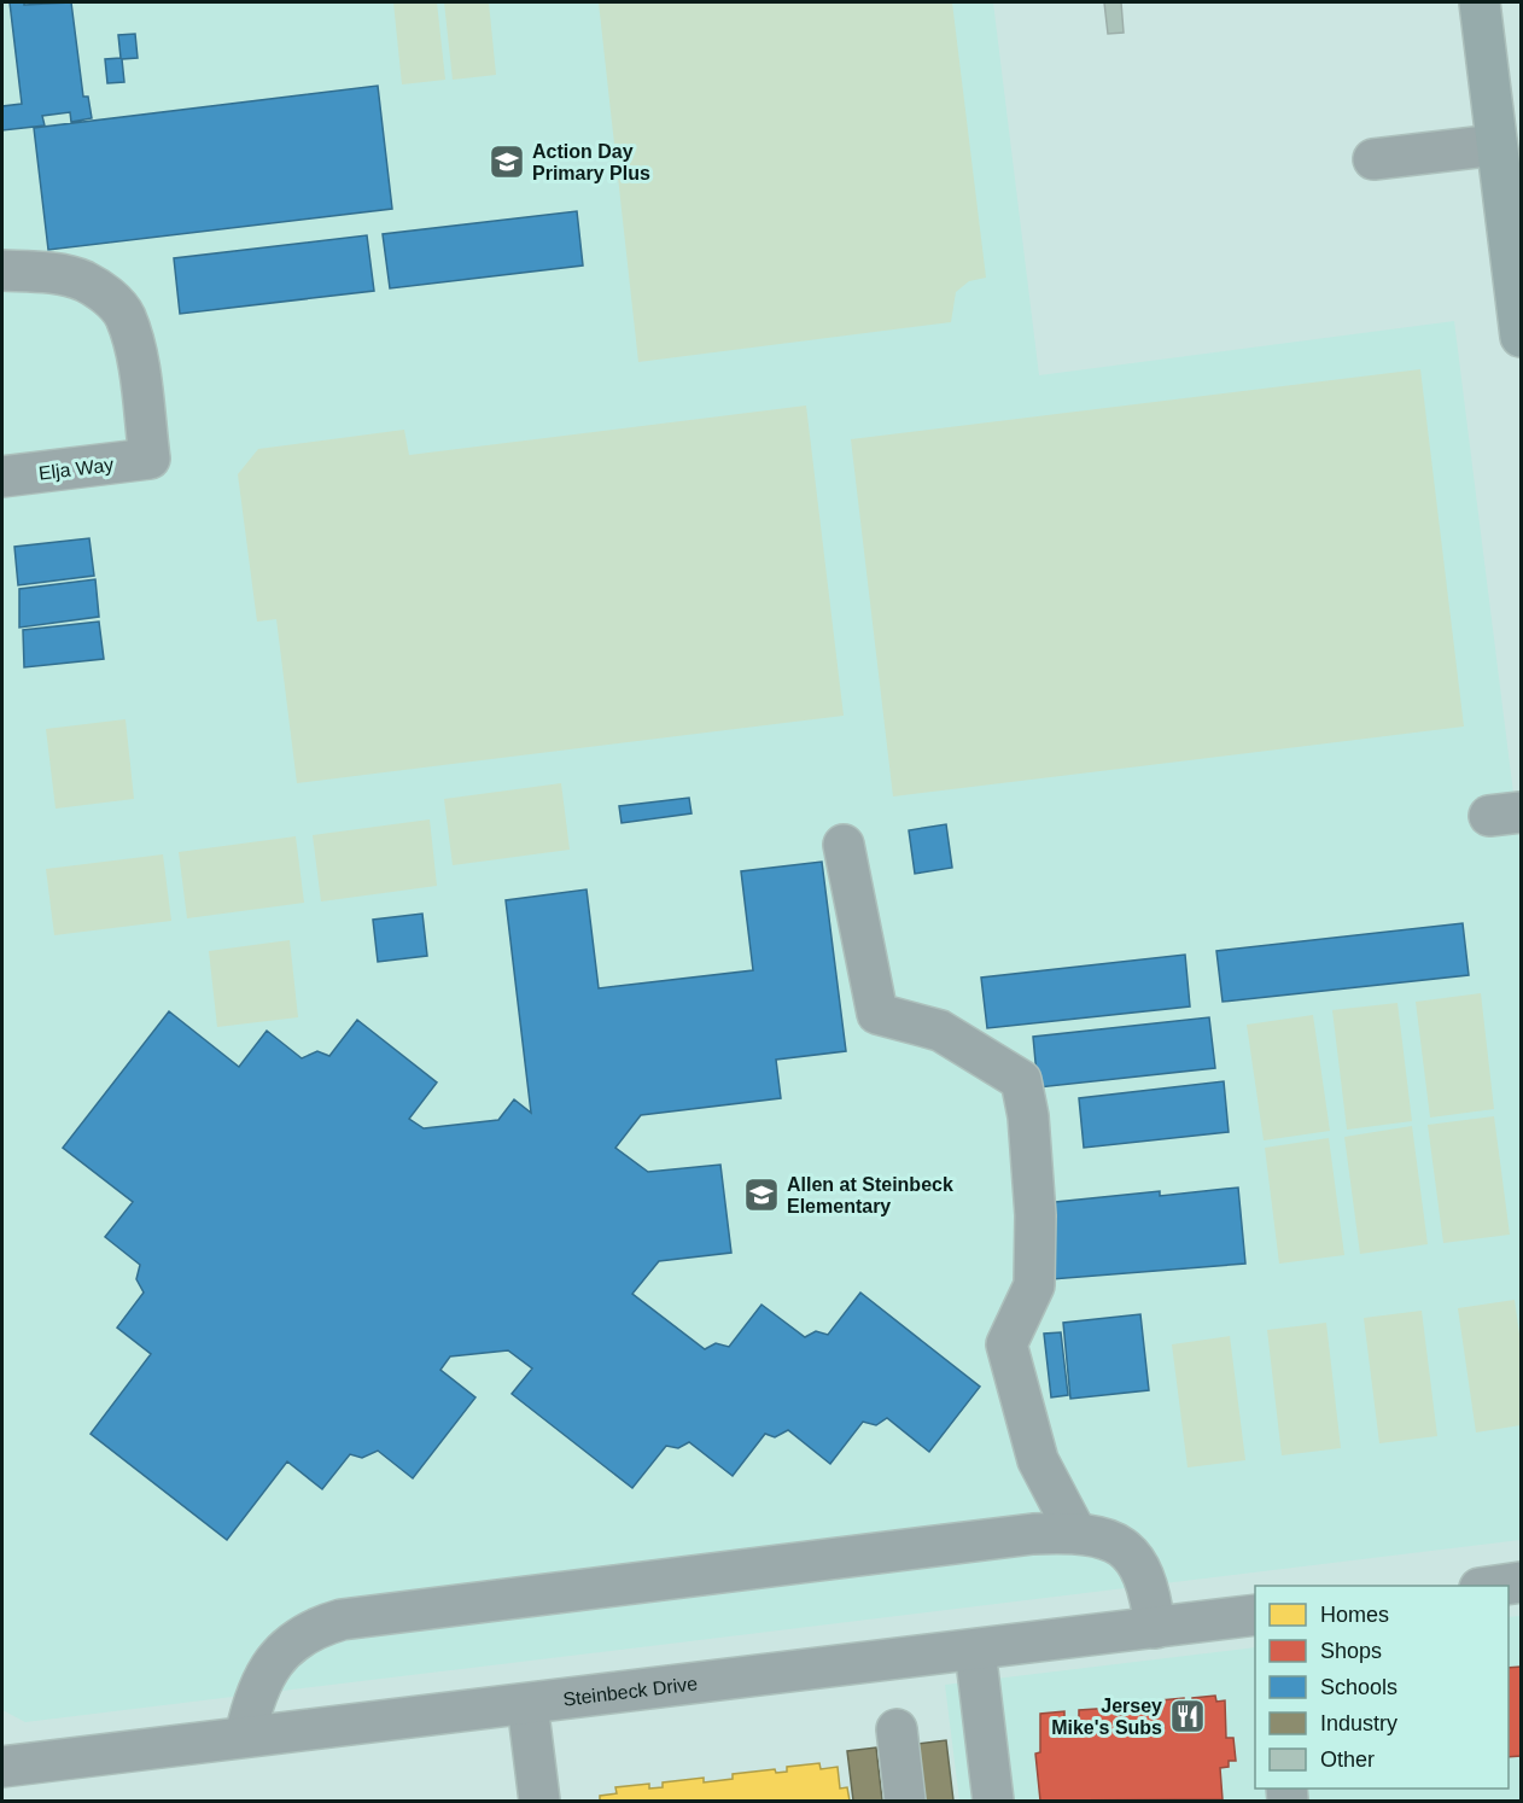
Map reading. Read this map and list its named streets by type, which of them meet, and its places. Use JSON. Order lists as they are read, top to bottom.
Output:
{
  "streets": {
    "street": ["Elja Way", "Steinbeck Drive"]
  },
  "places": {
    "school or university": ["Action Day Primary Plus", "Allen at Steinbeck Elementary"],
    "restaurant": ["Jersey Mike's Subs"]
  },
  "legend": [
    "Homes",
    "Shops",
    "Schools",
    "Industry",
    "Other"
  ]
}
